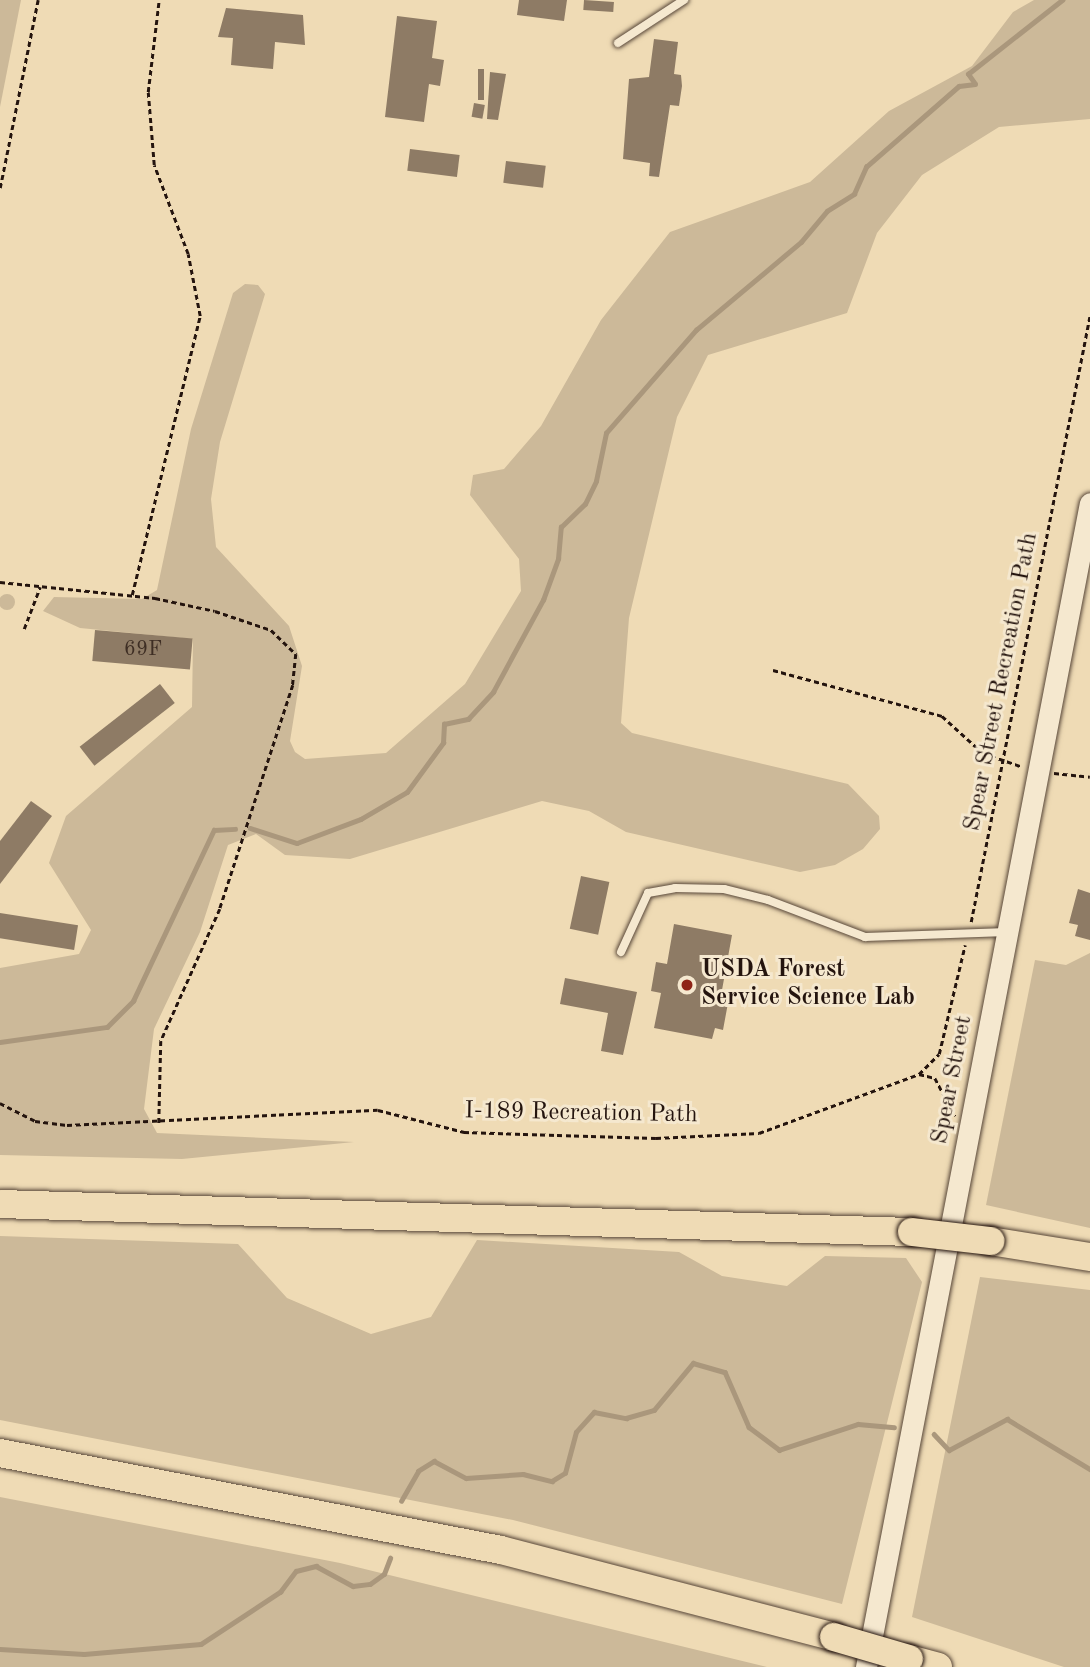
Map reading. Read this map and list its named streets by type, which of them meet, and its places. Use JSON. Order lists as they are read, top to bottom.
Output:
{
  "streets": {
    "main road": ["Spear Street"],
    "path": ["Spear Street Recreation Path", "I-189 Recreation Path"]
  },
  "crossings": [
    ["Spear Street Recreation Path", "I-189 Recreation Path"]
  ],
  "places": ["USDA Forest Service Science Lab"],
  "house_numbers": ["69F"]
}
